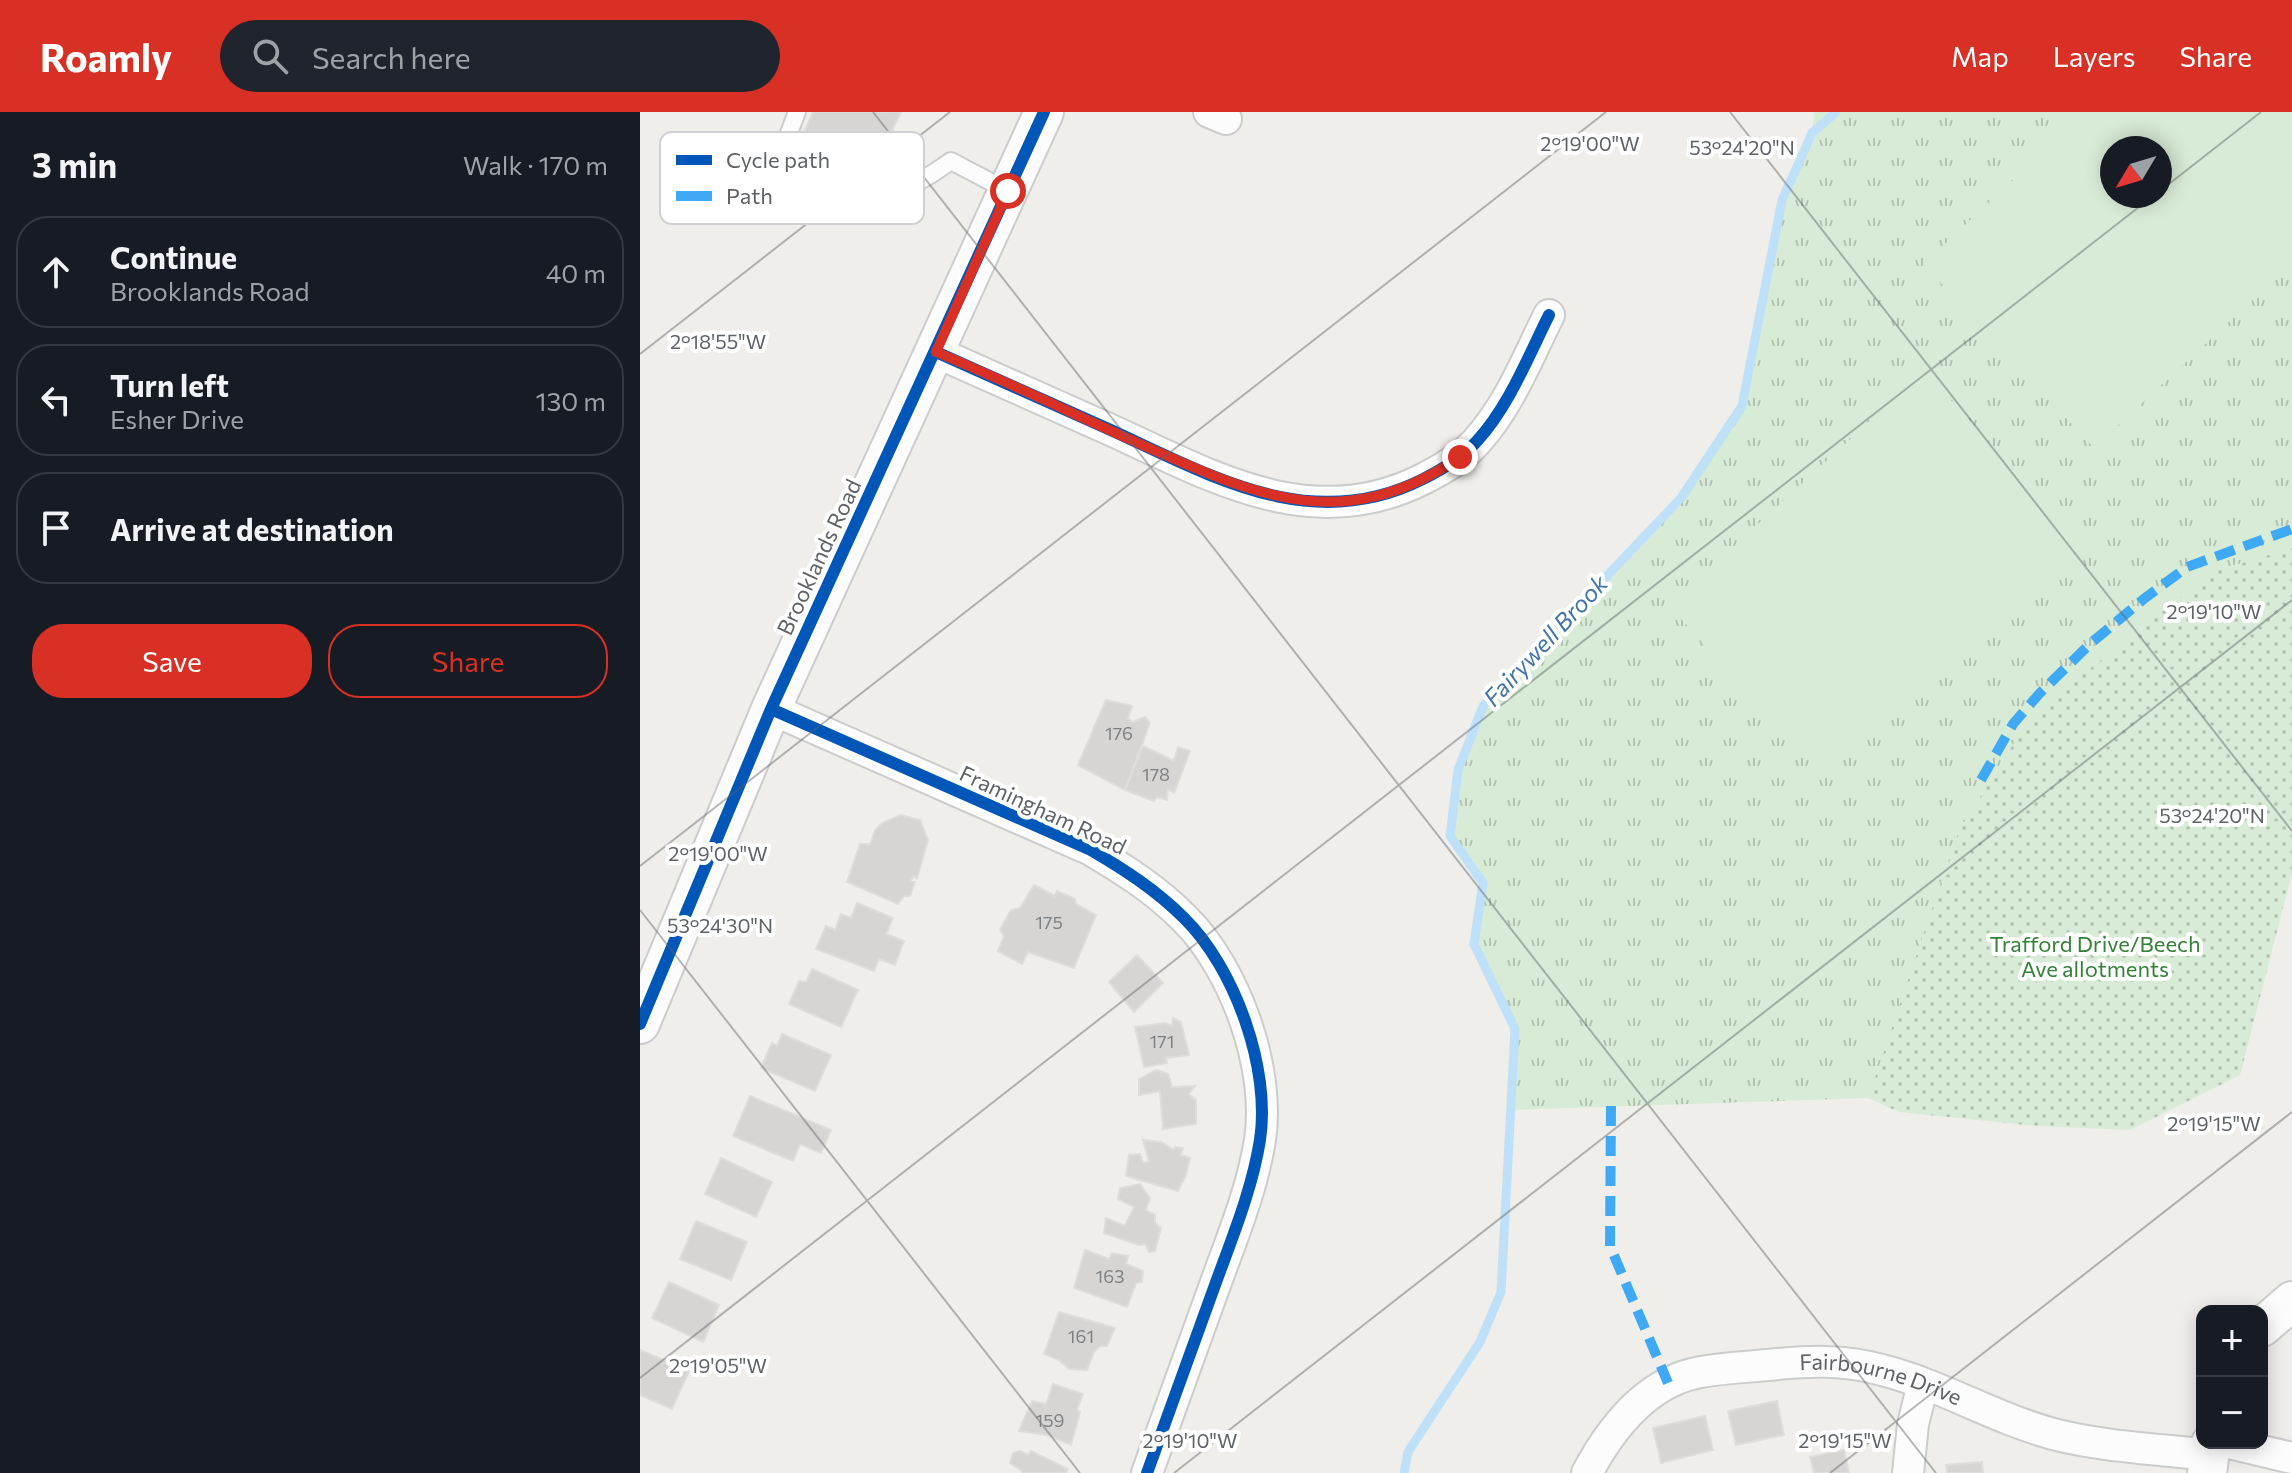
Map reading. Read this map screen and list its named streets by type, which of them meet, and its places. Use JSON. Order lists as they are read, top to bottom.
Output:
{
  "streets": {
    "street": ["Brooklands Road", "Framingham Road", "Fairbourne Drive"]
  },
  "crossings": [
    ["Brooklands Road", "Framingham Road"]
  ],
  "water": ["Fairywell Brook"],
  "parks": ["Trafford Drive/Beech Ave allotments"],
  "house_numbers": [
    "176",
    "178",
    "175",
    "171",
    "163",
    "161",
    "159"
  ],
  "legend": ["Cycle path", "Path"],
  "north": "bottom left",
  "page": {
    "header": "Roamly",
    "search": "Search here",
    "nav": ["Map", "Layers", "Share"],
    "heading": ["3 min", "Walk · 170 m"],
    "list": [
      ["Continue", "Brooklands Road", "40 m"],
      ["Turn left", "Esher Drive", "130 m"],
      "Arrive at destination"
    ],
    "buttons": ["Save", "Share"],
    "map_buttons": ["+", "−"]
  },
  "coordinates": [
    "2°19'00\"W",
    "53°24'20\"N",
    "2°18'55\"W",
    "2°19'10\"W",
    "53°24'30\"N",
    "2°19'15\"W",
    "2°19'05\"W"
  ]
}
